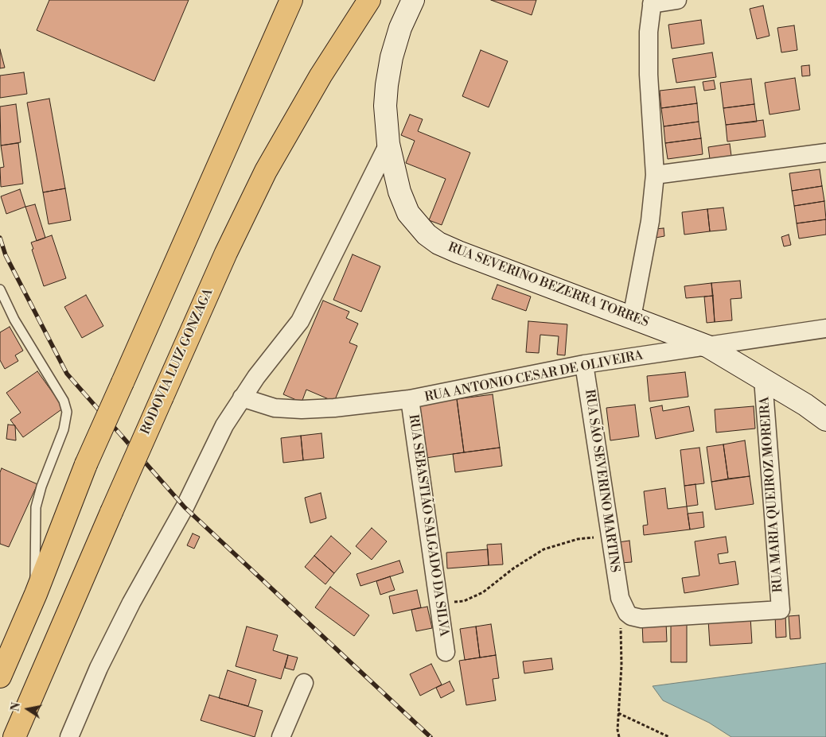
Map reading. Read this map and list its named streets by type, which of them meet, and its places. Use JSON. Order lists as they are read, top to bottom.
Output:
{
  "streets": {
    "highway": ["RODOVIA LUIZ GONZAGA"],
    "main road": ["RUA SEVERINO BEZERRA TORRES"],
    "street": [
      "RUA ANTONIO CESAR DE OLIVEIRA",
      "RUA SÃO SEVERINO MARTINS",
      "RUA MARIA QUEIROZ MOREIRA",
      "RUA SEBASTIÃO SALGADO DA SILVA"
    ]
  },
  "crossings": [
    ["RUA SEVERINO BEZERRA TORRES", "RUA ANTONIO CESAR DE OLIVEIRA"],
    ["RUA SEVERINO BEZERRA TORRES", "RUA MARIA QUEIROZ MOREIRA"],
    ["RUA ANTONIO CESAR DE OLIVEIRA", "RUA SÃO SEVERINO MARTINS"],
    ["RUA ANTONIO CESAR DE OLIVEIRA", "RUA SEBASTIÃO SALGADO DA SILVA"],
    ["RUA SÃO SEVERINO MARTINS", "RUA MARIA QUEIROZ MOREIRA"]
  ],
  "north": "left"
}
